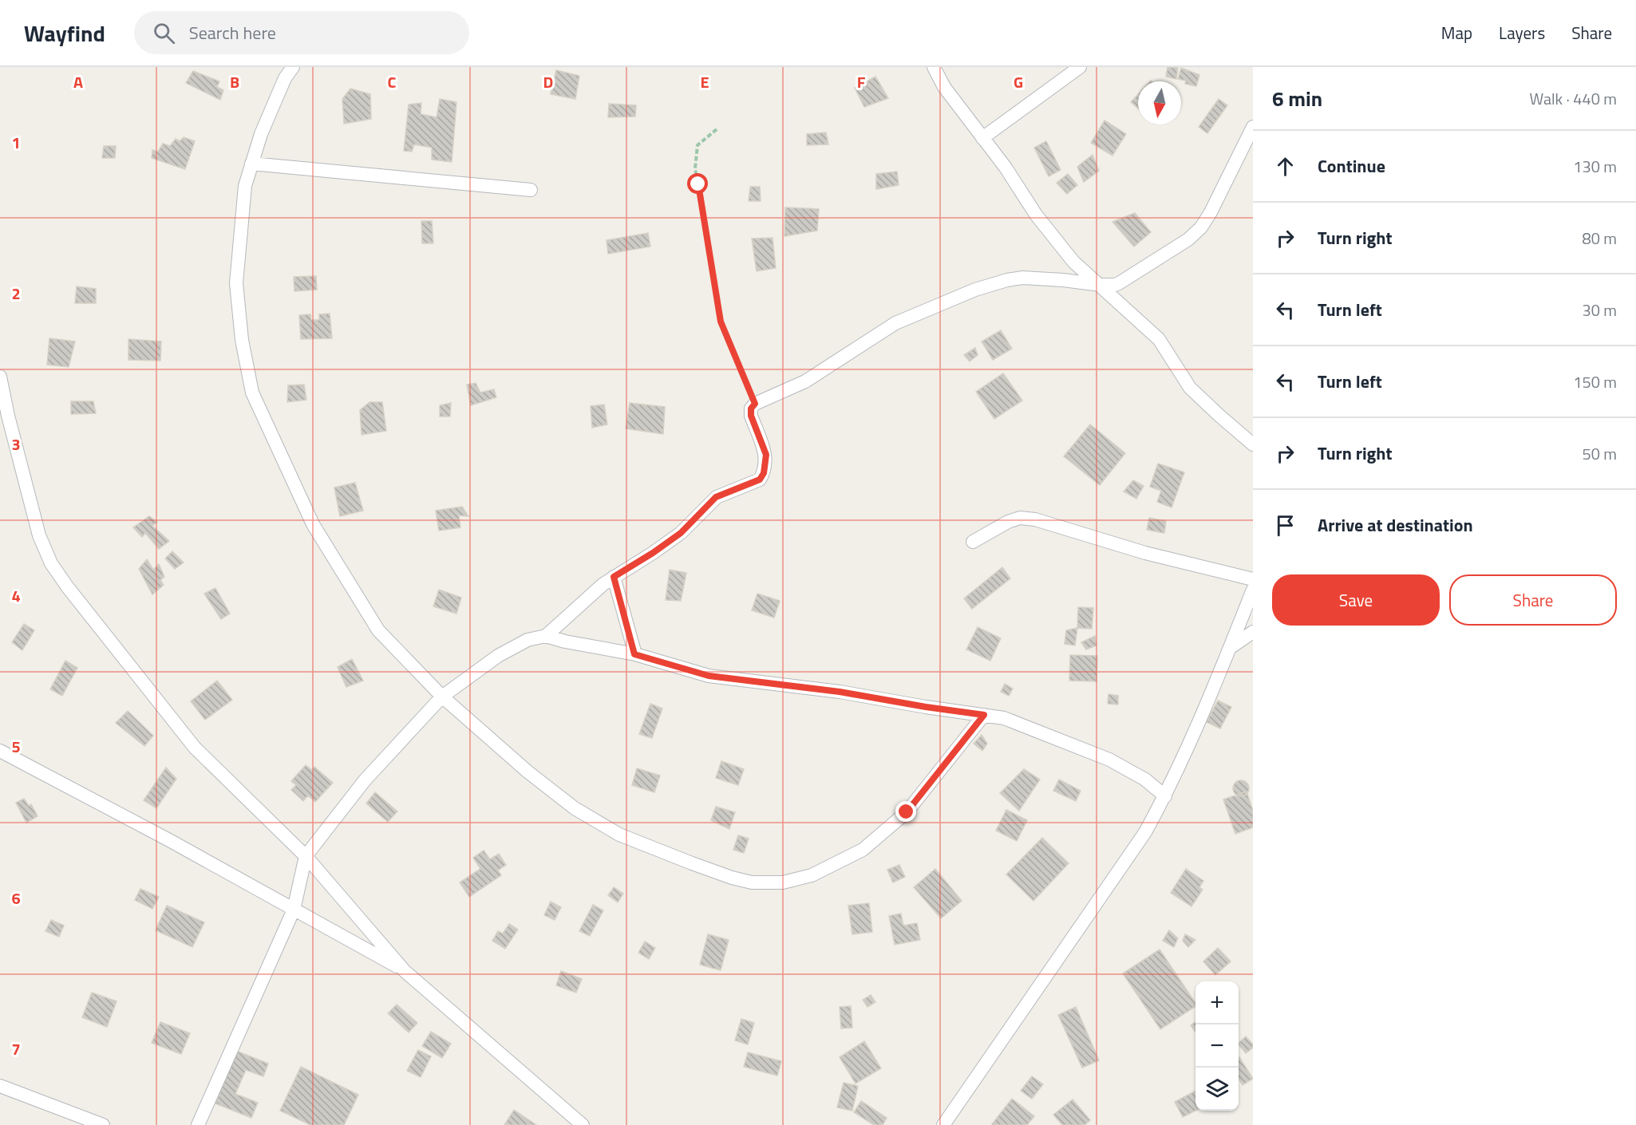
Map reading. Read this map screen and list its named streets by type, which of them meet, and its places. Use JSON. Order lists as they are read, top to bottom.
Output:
{
  "north": "bottom",
  "page": {
    "header": "Wayfind",
    "search": "Search here",
    "nav": ["Map", "Layers", "Share"],
    "heading": ["6 min", "Walk · 440 m"],
    "list": [
      ["Continue", "130 m"],
      ["Turn right", "80 m"],
      ["Turn left", "30 m"],
      ["Turn left", "150 m"],
      ["Turn right", "50 m"],
      "Arrive at destination"
    ],
    "buttons": ["Save", "Share"],
    "map_buttons": ["+", "−"]
  },
  "grid": {
    "columns": [
      "A",
      "B",
      "C",
      "D",
      "E",
      "F",
      "G"
    ],
    "rows": [
      "1",
      "2",
      "3",
      "4",
      "5",
      "6",
      "7"
    ]
  }
}
